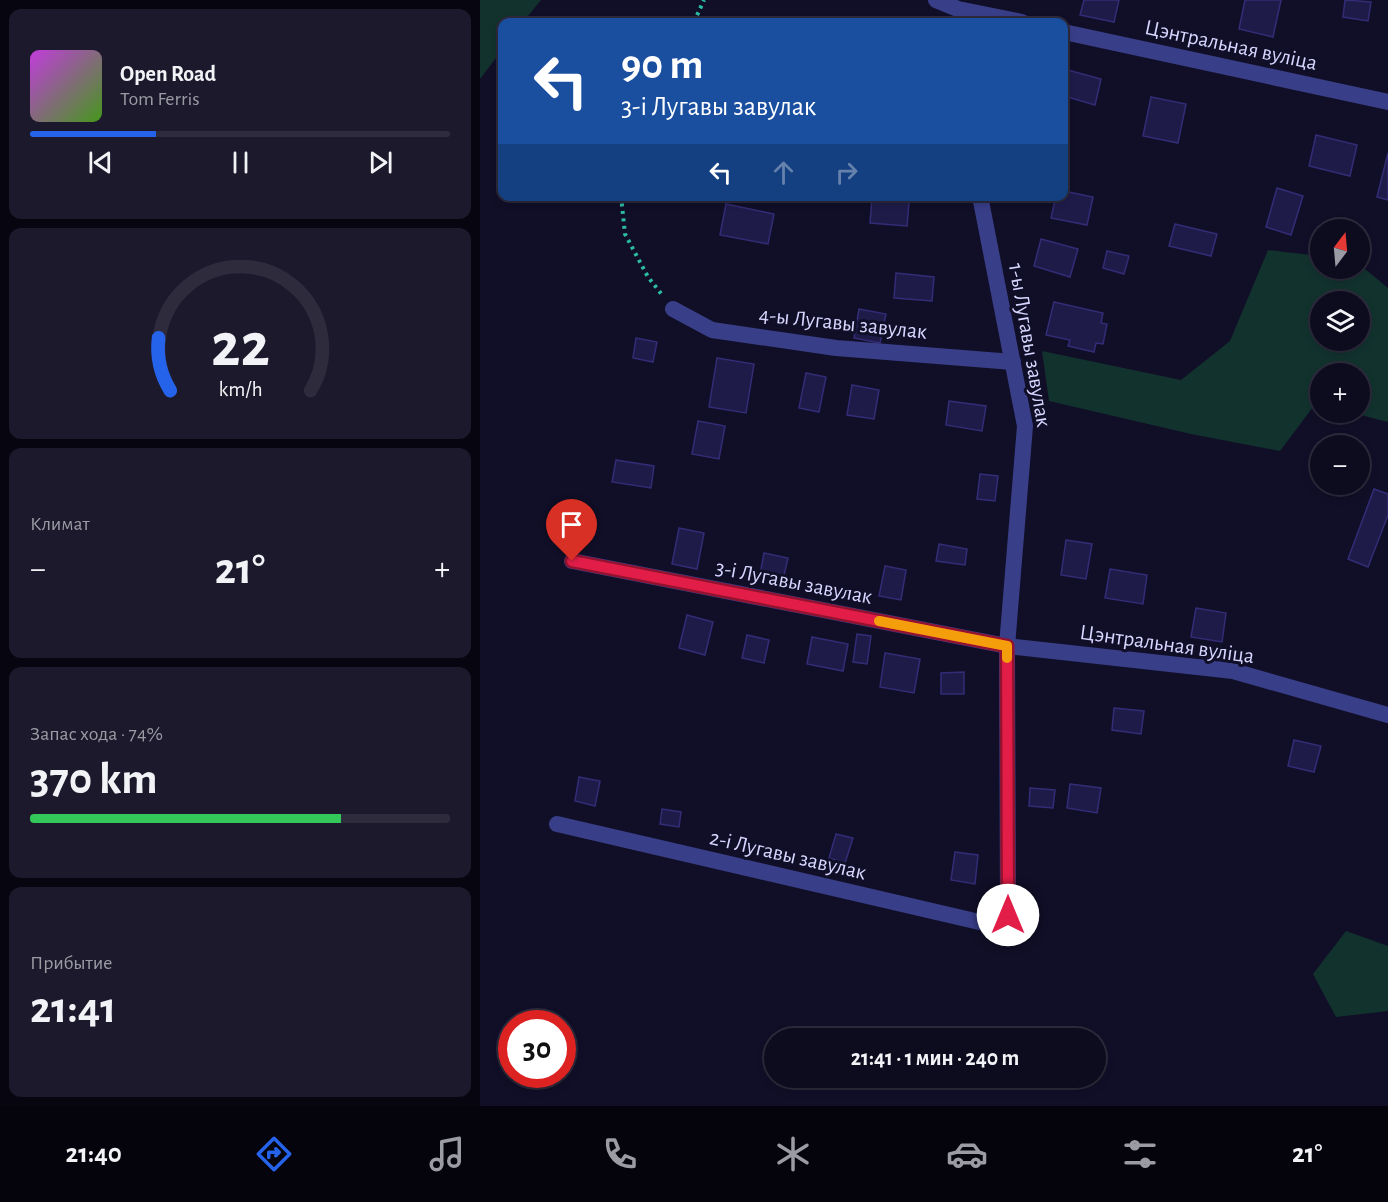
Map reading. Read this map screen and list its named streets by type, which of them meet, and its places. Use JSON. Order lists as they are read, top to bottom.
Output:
{
  "streets": {
    "street": [
      "Цэнтральная вуліца",
      "4-ы Лугавы завулак",
      "1-ы Лугавы завулак",
      "3-і Лугавы завулак",
      "2-і Лугавы завулак"
    ]
  },
  "crossings": [
    ["Цэнтральная вуліца", "1-ы Лугавы завулак"],
    ["Цэнтральная вуліца", "3-і Лугавы завулак"],
    ["4-ы Лугавы завулак", "1-ы Лугавы завулак"],
    ["1-ы Лугавы завулак", "3-і Лугавы завулак"],
    ["1-ы Лугавы завулак", "2-і Лугавы завулак"]
  ],
  "north": "top",
  "page": {
    "turn": ["90 m", "3-і Лугавы завулак"],
    "song": ["Open Road", "Tom Ferris"],
    "map_buttons": ["+", "−"],
    "tile": [
      "Климат",
      ["Запас хода · 74%", "370 km"],
      ["Прибытие", "21:41"]
    ],
    "heat": ["−", "21°", "+"],
    "limit": "30",
    "trip": "21:41 · 1 мин · 240 m",
    "tabs": ["21:40", "21°"],
    "gauge": ["22", "km/h"]
  }
}
